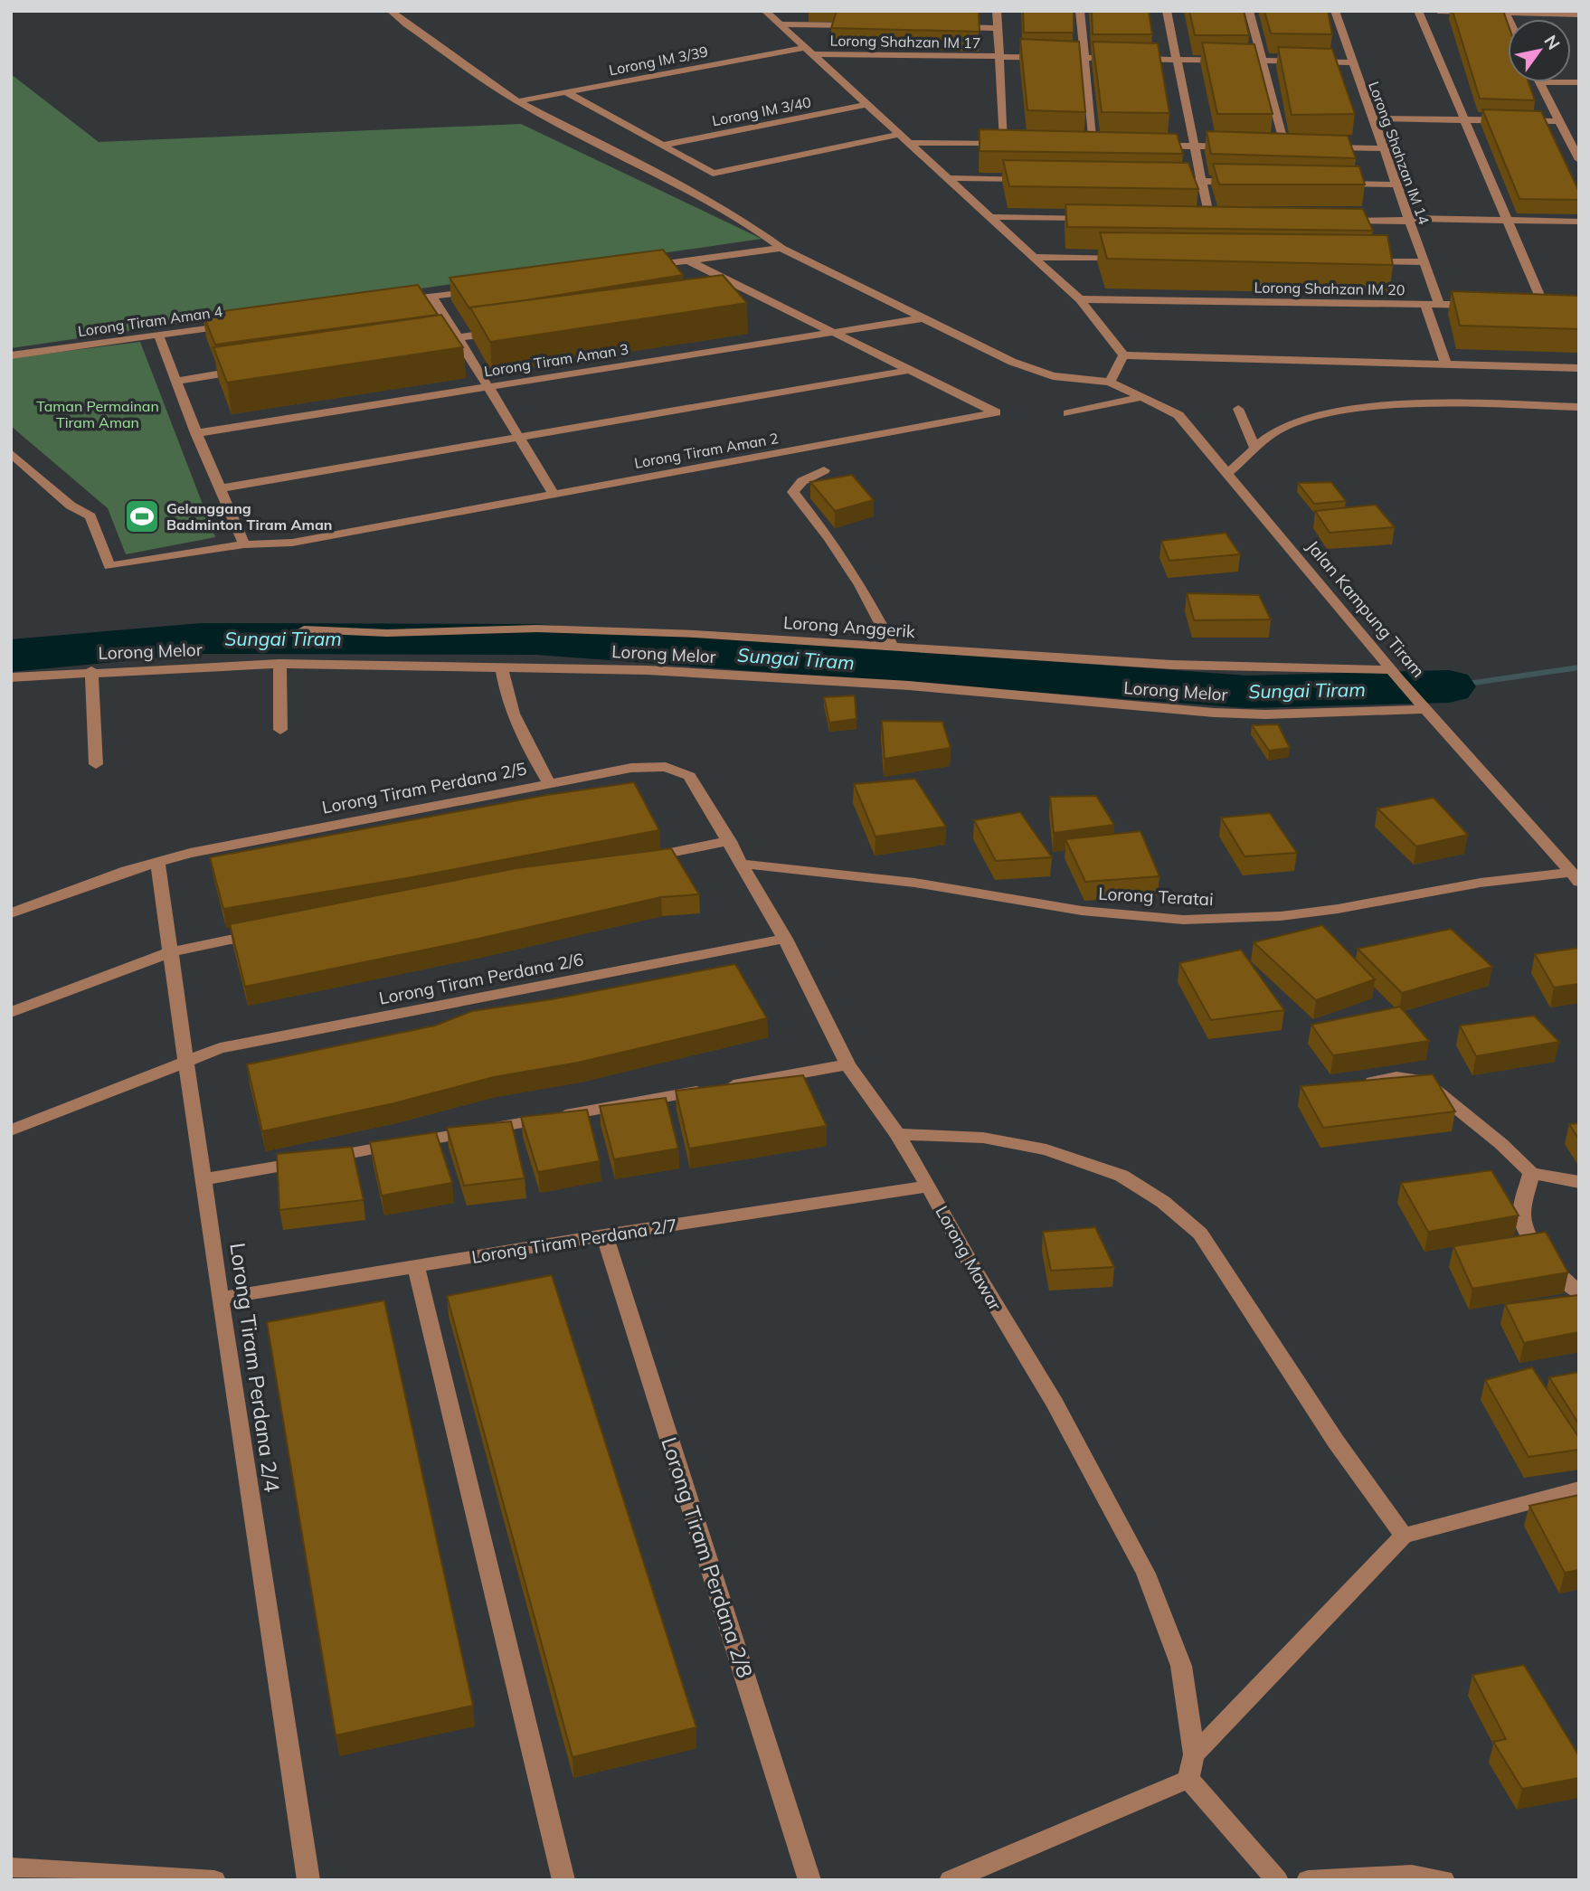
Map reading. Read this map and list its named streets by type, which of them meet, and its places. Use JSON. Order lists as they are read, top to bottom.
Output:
{
  "streets": {
    "street": [
      "Lorong Shahzan IM 17",
      "Lorong IM 3/39",
      "Lorong IM 3/40",
      "Lorong Shahzan IM 14",
      "Lorong Shahzan IM 20",
      "Lorong Tiram Aman 4",
      "Lorong Tiram Aman 3",
      "Lorong Tiram Aman 2",
      "Jalan Kampung Tiram",
      "Lorong Anggerik",
      "Lorong Melor",
      "Lorong Tiram Perdana 2/5",
      "Lorong Teratai",
      "Lorong Tiram Perdana 2/6",
      "Lorong Tiram Perdana 2/7",
      "Lorong Mawar",
      "Lorong Tiram Perdana 2/4",
      "Lorong Tiram Perdana 2/8"
    ]
  },
  "crossings": [
    ["Lorong Shahzan IM 17", "Lorong IM 3/39"],
    ["Lorong Shahzan IM 14", "Lorong Shahzan IM 20"],
    ["Lorong Tiram Aman 3", "Lorong Tiram Aman 2"],
    ["Jalan Kampung Tiram", "Lorong Anggerik"],
    ["Jalan Kampung Tiram", "Lorong Melor"],
    ["Jalan Kampung Tiram", "Lorong Teratai"],
    ["Lorong Tiram Perdana 2/5", "Lorong Mawar"],
    ["Lorong Tiram Perdana 2/5", "Lorong Tiram Perdana 2/4"],
    ["Lorong Teratai", "Lorong Mawar"],
    ["Lorong Tiram Perdana 2/6", "Lorong Mawar"],
    ["Lorong Tiram Perdana 2/6", "Lorong Tiram Perdana 2/4"],
    ["Lorong Tiram Perdana 2/7", "Lorong Mawar"],
    ["Lorong Tiram Perdana 2/7", "Lorong Tiram Perdana 2/4"],
    ["Lorong Tiram Perdana 2/7", "Lorong Tiram Perdana 2/8"]
  ],
  "water": ["Sungai Tiram"],
  "parks": ["Taman Permainan Tiram Aman"],
  "places": {
    "sports": ["Gelanggang Badminton Tiram Aman"]
  },
  "north": "top right"
}
